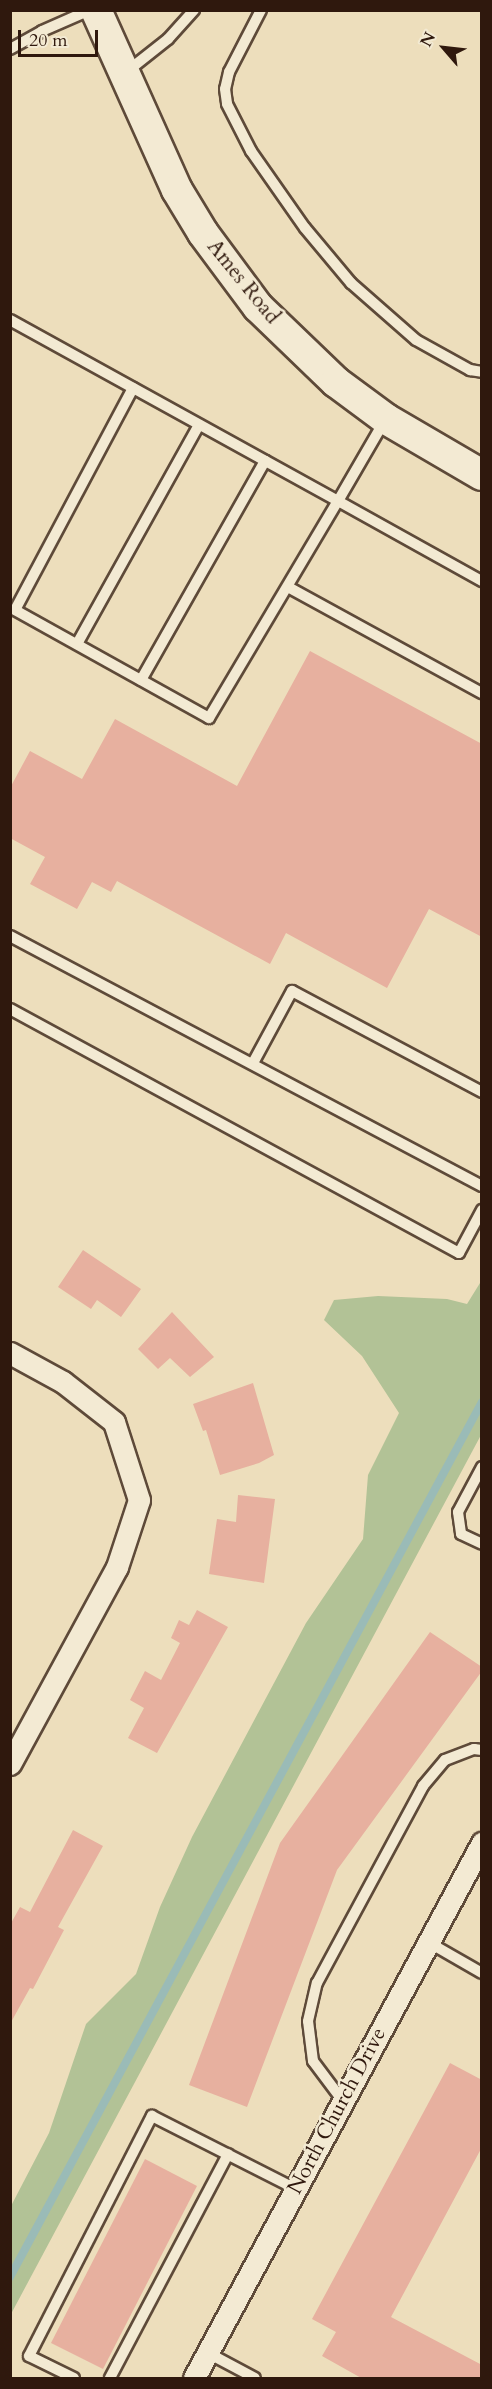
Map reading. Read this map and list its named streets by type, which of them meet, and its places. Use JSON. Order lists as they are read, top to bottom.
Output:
{
  "streets": {
    "street": ["Ames Road", "North Church Drive"]
  },
  "scale_bar": "20 m",
  "north": "top left"
}
